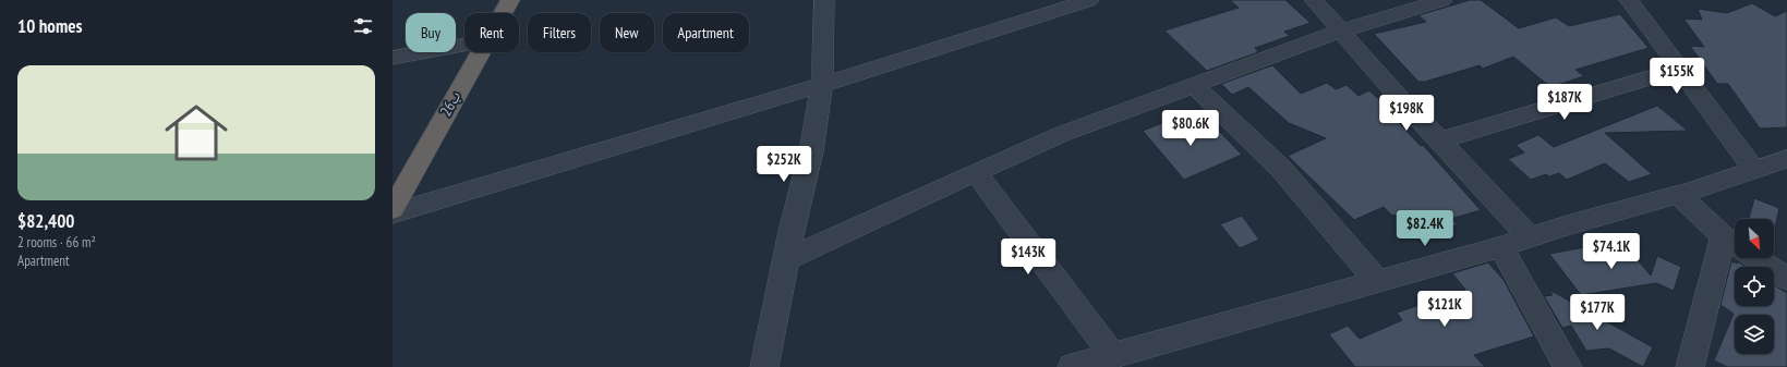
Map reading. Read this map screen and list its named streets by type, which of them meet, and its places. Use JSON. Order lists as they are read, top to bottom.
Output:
{
  "streets": {
    "highway": ["26ب"]
  },
  "north": "bottom right",
  "page": {
    "heading": "10 homes",
    "chip": [
      "Buy",
      "Rent",
      "Filters",
      "New",
      "Apartment"
    ],
    "list": [
      {
        "name": "$82,400",
        "note": "2 rooms · 66 m² · Apartment"
      }
    ],
    "price": [
      "$155K",
      "$187K",
      "$198K",
      "$80.6K",
      "$252K",
      "$82.4K",
      "$74.1K",
      "$143K",
      "$121K",
      "$177K"
    ]
  }
}
